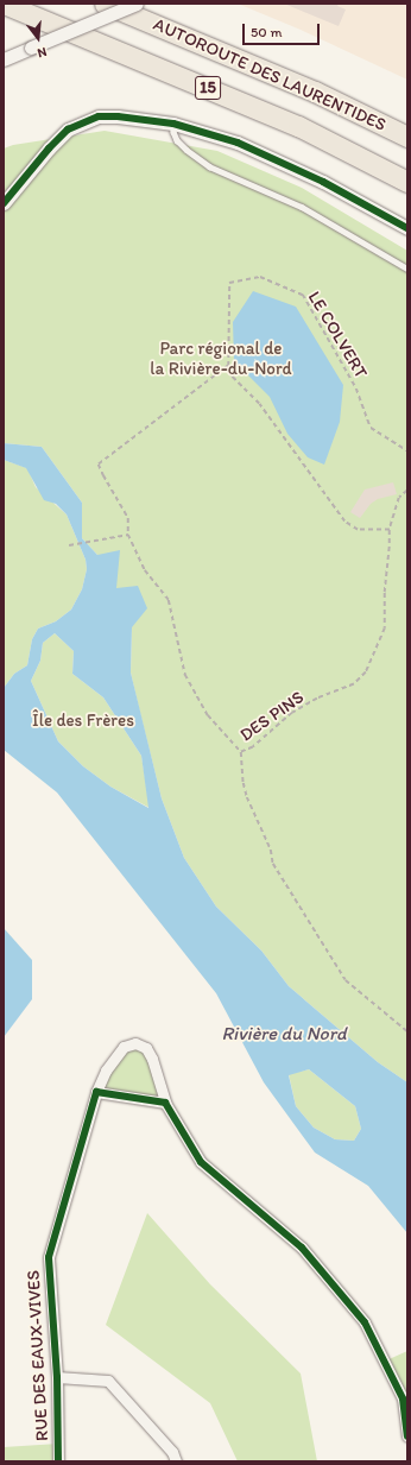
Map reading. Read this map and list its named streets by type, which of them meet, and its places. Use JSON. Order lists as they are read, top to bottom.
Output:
{
  "streets": {
    "highway": ["AUTOROUTE DES LAURENTIDES", "15"],
    "street": ["RUE DES EAUX-VIVES"],
    "path": ["LE COLVERT", "DES PINS"]
  },
  "water": ["Rivière du Nord"],
  "parks": ["Parc régional de la Rivière-du-Nord", "Île des Frères"],
  "scale_bar": "50 m",
  "north": "bottom"
}
